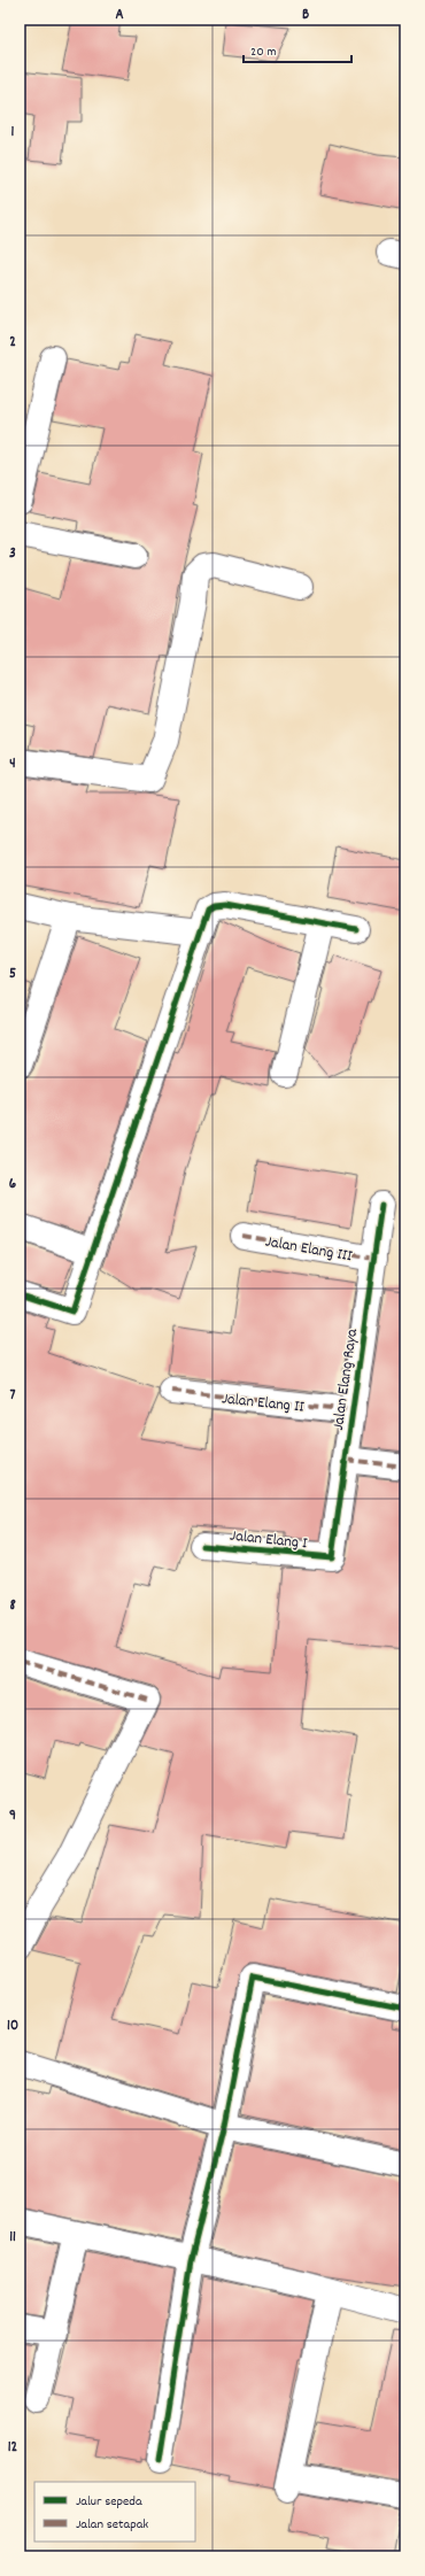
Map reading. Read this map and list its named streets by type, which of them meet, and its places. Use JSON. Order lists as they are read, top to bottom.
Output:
{
  "streets": {
    "street": [
      "Jalan Elang III",
      "Jalan Elang Raya",
      "Jalan Elang II",
      "Jalan Elang I"
    ]
  },
  "crossings": [
    ["Jalan Elang III", "Jalan Elang Raya"],
    ["Jalan Elang Raya", "Jalan Elang II"],
    ["Jalan Elang Raya", "Jalan Elang I"]
  ],
  "legend": ["Jalur sepeda", "Jalan setapak"],
  "scale_bar": "20 m",
  "grid": {
    "columns": ["A", "B"],
    "rows": [
      "1",
      "2",
      "3",
      "4",
      "5",
      "6",
      "7",
      "8",
      "9",
      "10",
      "11",
      "12"
    ]
  }
}
